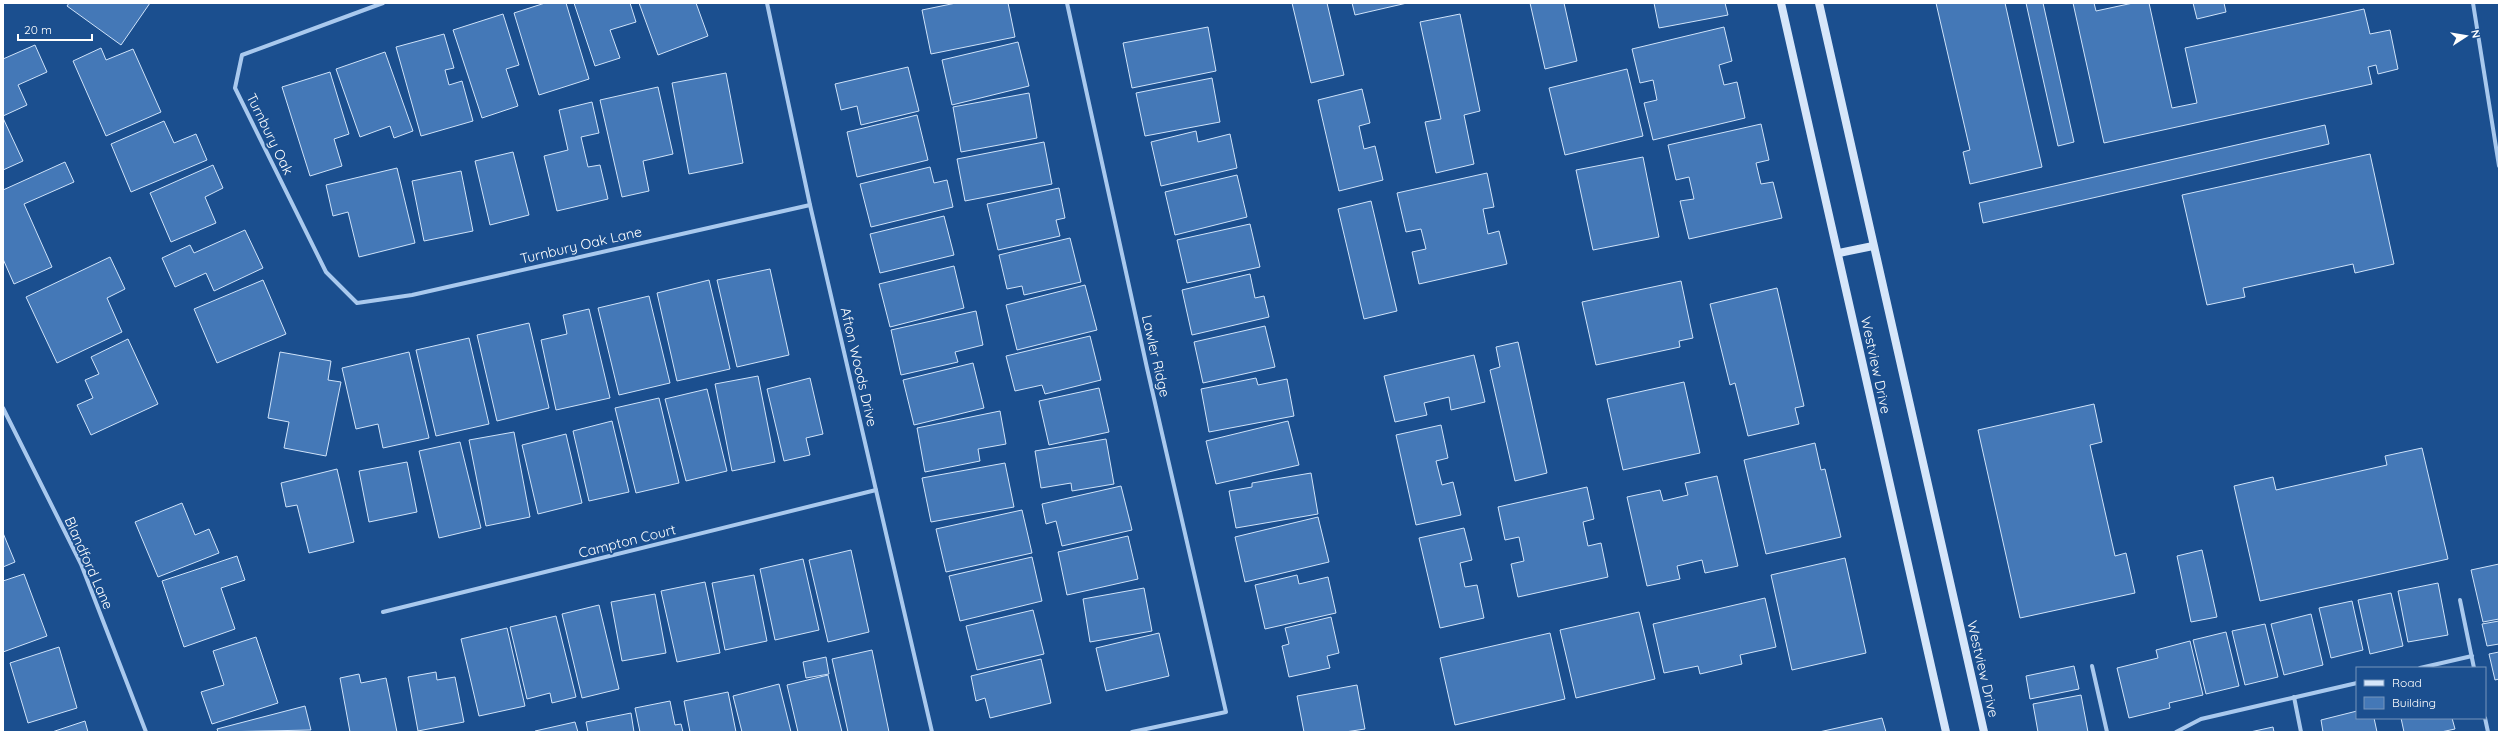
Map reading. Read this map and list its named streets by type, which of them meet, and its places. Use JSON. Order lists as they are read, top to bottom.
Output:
{
  "streets": {
    "main road": ["Westview Drive"],
    "street": [
      "Turnbury Oak",
      "Turnbury Oak Lane",
      "Lawler Ridge",
      "Afton Woods Drive",
      "Campton Court",
      "Blandford Lane"
    ]
  },
  "crossings": [
    ["Turnbury Oak", "Turnbury Oak Lane"],
    ["Turnbury Oak Lane", "Afton Woods Drive"],
    ["Afton Woods Drive", "Campton Court"]
  ],
  "legend": ["Road", "Building"],
  "scale_bar": "20 m",
  "north": "right"
}
